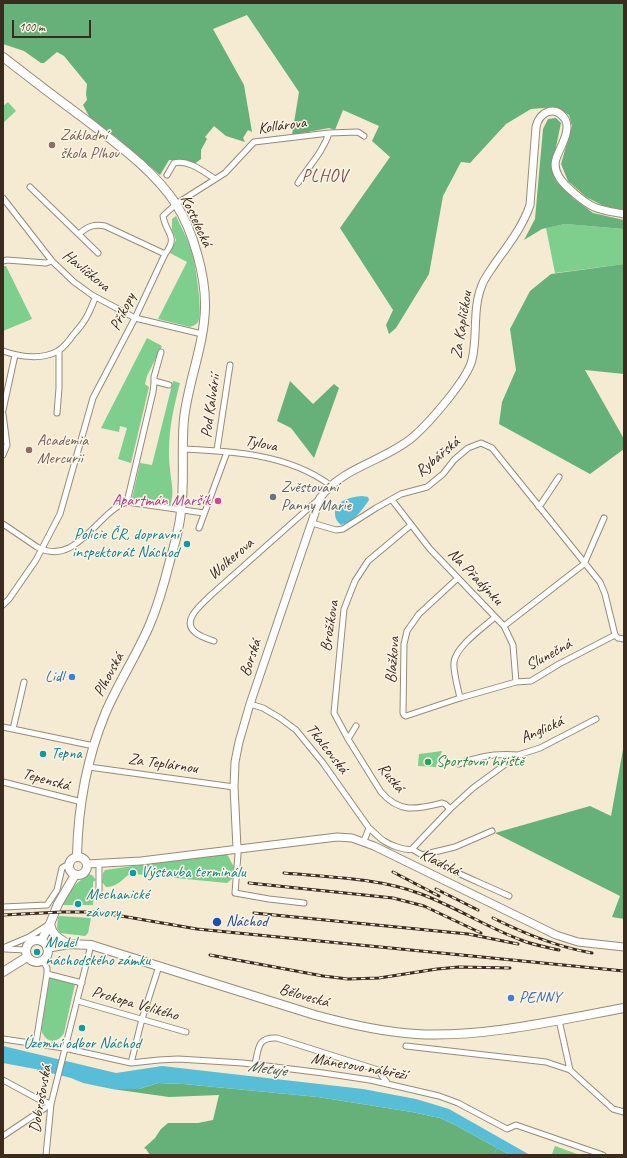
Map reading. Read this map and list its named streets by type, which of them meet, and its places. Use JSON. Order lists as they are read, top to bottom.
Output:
{
  "streets": {
    "main road": ["Kostelecká", "Plhovská", "Běloveská"],
    "street": [
      "Kollárova",
      "Havlíčkova",
      "Příkopy",
      "Za Kapličkou",
      "Pod Kalvárií",
      "Tylova",
      "Rybářská",
      "Wolkerova",
      "Na Přadýnku",
      "Brožíkova",
      "Slunečná",
      "Borská",
      "Blažkova",
      "Anglická",
      "Tkalcovská",
      "Za Teplárnou",
      "Ruská",
      "Tepenská",
      "Kladská",
      "Prokopa Velikého",
      "Mánesovo nábřeží",
      "Dobrošovská"
    ]
  },
  "crossings": [
    ["Kollárova", "Kostelecká"],
    ["Kollárova", "Příkopy"],
    ["Kostelecká", "Havlíčkova"],
    ["Kostelecká", "Příkopy"],
    ["Kostelecká", "Tylova"],
    ["Kostelecká", "Plhovská"],
    ["Havlíčkova", "Příkopy"],
    ["Za Kapličkou", "Tylova"],
    ["Za Kapličkou", "Borská"],
    ["Pod Kalvárií", "Tylova"],
    ["Tylova", "Borská"],
    ["Tylova", "Plhovská"],
    ["Rybářská", "Na Přadýnku"],
    ["Rybářská", "Slunečná"],
    ["Rybářská", "Borská"],
    ["Wolkerova", "Borská"],
    ["Na Přadýnku", "Brožíkova"],
    ["Na Přadýnku", "Slunečná"],
    ["Na Přadýnku", "Blažkova"],
    ["Brožíkova", "Ruská"],
    ["Slunečná", "Blažkova"],
    ["Borská", "Tkalcovská"],
    ["Borská", "Za Teplárnou"],
    ["Borská", "Kladská"],
    ["Plhovská", "Za Teplárnou"],
    ["Plhovská", "Tepenská"],
    ["Plhovská", "Kladská"],
    ["Anglická", "Tkalcovská"],
    ["Anglická", "Ruská"],
    ["Běloveská", "Dobrošovská"],
    ["Prokopa Velikého", "Dobrošovská"],
    ["Mánesovo nábřeží", "Dobrošovská"]
  ],
  "districts": ["PLHOV"],
  "water": ["Metuje"],
  "places": [
    "Základní škola Plhov",
    "Academia Mercurii",
    "Zvěstování Panny Marie",
    "Apartmán Maršík",
    "Policie ČR, dopravní inspektorát Náchod",
    "Lidl",
    "Tepna",
    "Sportovní hřiště",
    "Výstavba terminálu",
    "Mechanické závory",
    "Náchod",
    "Model náchodského zámku",
    "PENNY",
    "Územní odbor Náchod"
  ],
  "scale_bar": "100 m"
}
